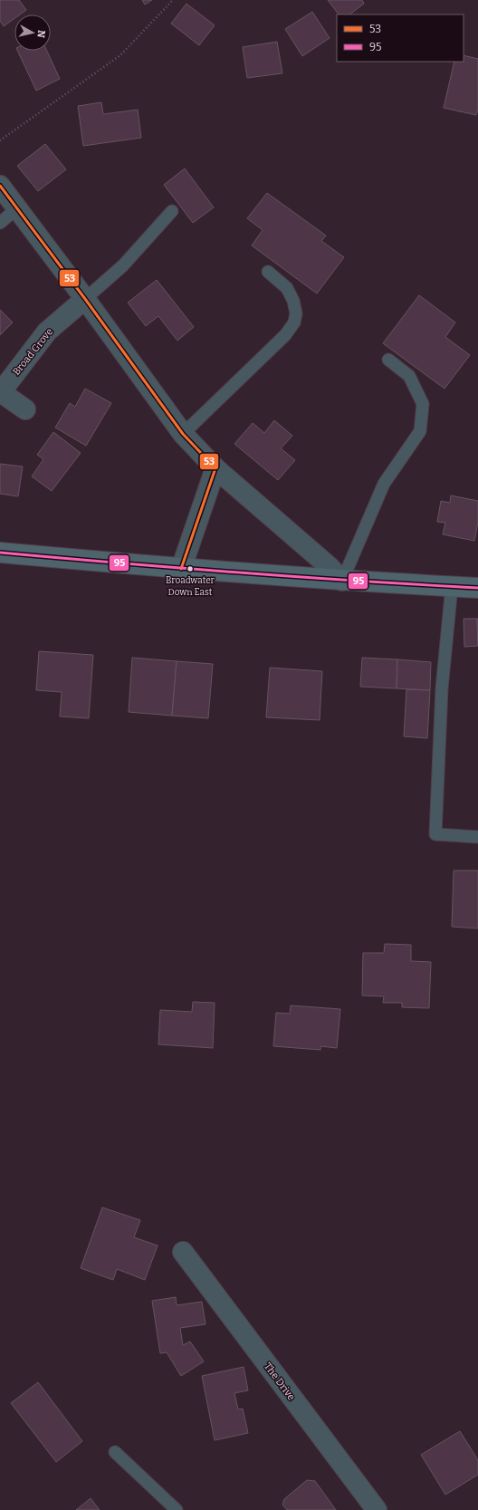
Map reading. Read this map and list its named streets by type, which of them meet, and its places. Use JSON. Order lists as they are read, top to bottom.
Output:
{
  "streets": {
    "street": ["Broad Grove", "The Drive"]
  },
  "places": ["Broadwater Down East"],
  "lines": ["transit line 53", "transit line 95"],
  "legend": ["53", "95"],
  "north": "right"
}
